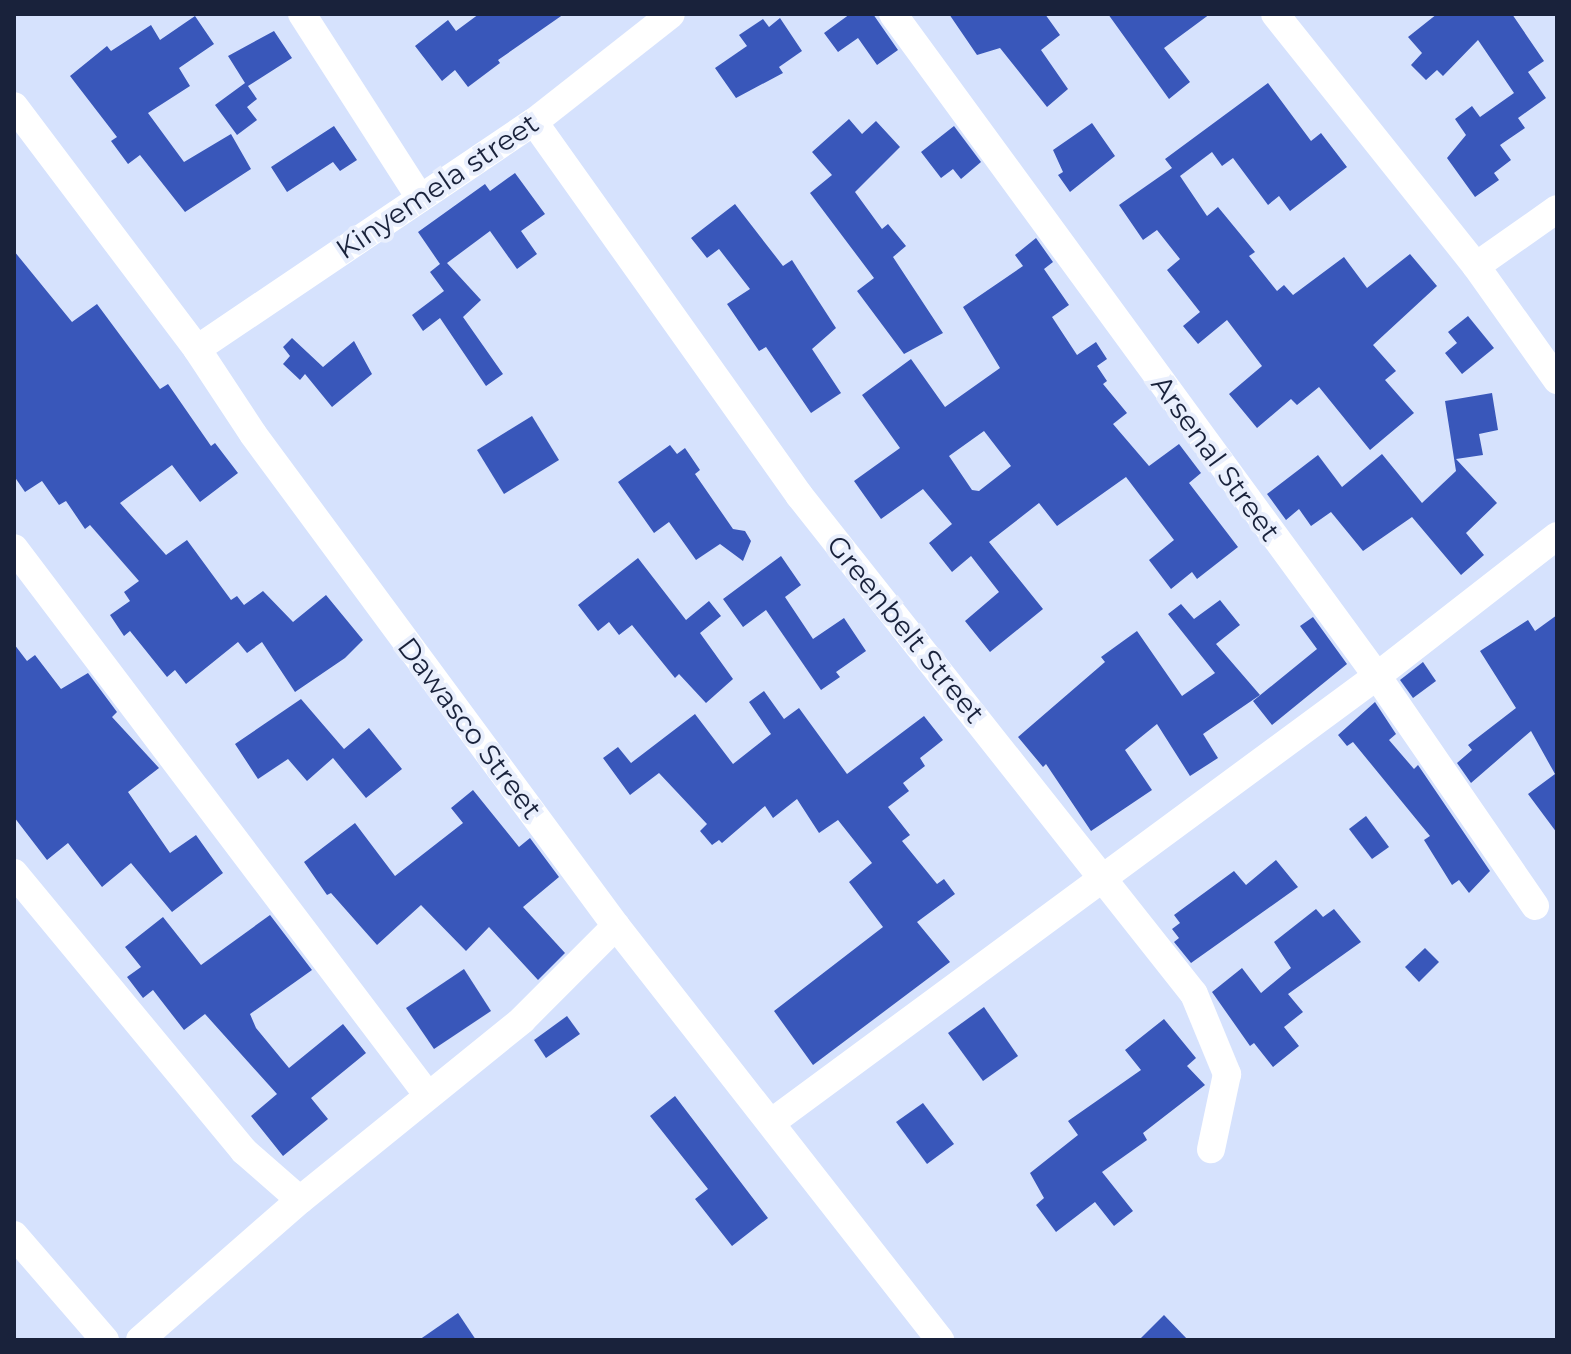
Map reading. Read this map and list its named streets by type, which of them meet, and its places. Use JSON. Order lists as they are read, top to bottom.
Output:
{
  "streets": {
    "street": [
      "Kinyemela street",
      "Arsenal Street",
      "Greenbelt Street",
      "Dawasco Street"
    ]
  },
  "crossings": [
    ["Kinyemela street", "Greenbelt Street"],
    ["Kinyemela street", "Dawasco Street"]
  ]
}
